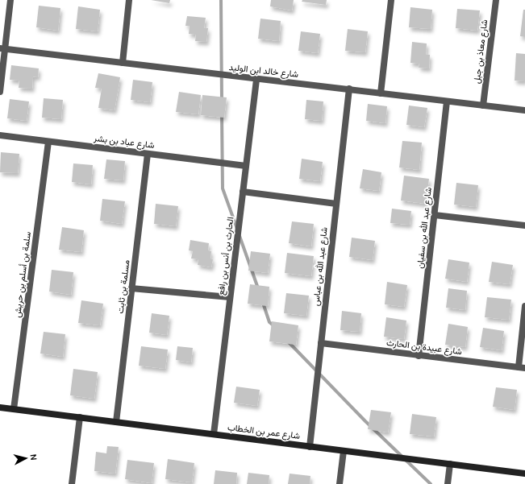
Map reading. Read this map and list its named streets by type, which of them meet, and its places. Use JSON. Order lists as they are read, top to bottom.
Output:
{
  "streets": {
    "street": [
      "شارع معاذ بن جبل",
      "شارع خالد ابن الوليد",
      "شارع عباد بن بشر",
      "شارع عبد الله بن سفيان",
      "الحارث بن أنس بن رافع",
      "شارع عبد الله بن عباس",
      "سلمة بن أسلم بن حريش",
      "مسلمة بن ثابت",
      "شارع عبيدة بن الحارث",
      "شارع عمر بن الخطاب"
    ]
  },
  "crossings": [
    ["شارع معاذ بن جبل", "شارع خالد ابن الوليد"],
    ["شارع خالد ابن الوليد", "شارع عبد الله بن سفيان"],
    ["شارع خالد ابن الوليد", "الحارث بن أنس بن رافع"],
    ["شارع خالد ابن الوليد", "شارع عبد الله بن عباس"],
    ["شارع عباد بن بشر", "الحارث بن أنس بن رافع"],
    ["شارع عباد بن بشر", "سلمة بن أسلم بن حريش"],
    ["شارع عباد بن بشر", "مسلمة بن ثابت"],
    ["شارع عبد الله بن سفيان", "شارع عبيدة بن الحارث"],
    ["الحارث بن أنس بن رافع", "شارع عمر بن الخطاب"],
    ["شارع عبد الله بن عباس", "شارع عبيدة بن الحارث"],
    ["شارع عبد الله بن عباس", "شارع عمر بن الخطاب"],
    ["سلمة بن أسلم بن حريش", "شارع عمر بن الخطاب"],
    ["مسلمة بن ثابت", "شارع عمر بن الخطاب"]
  ],
  "north": "right"
}
